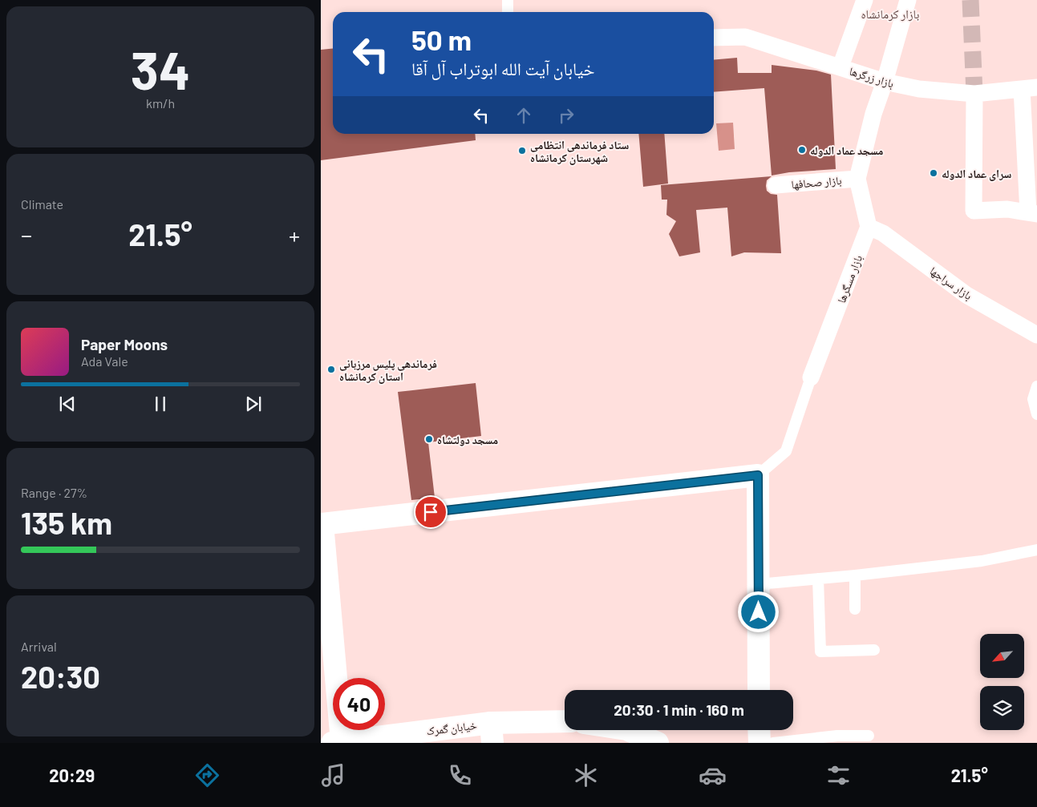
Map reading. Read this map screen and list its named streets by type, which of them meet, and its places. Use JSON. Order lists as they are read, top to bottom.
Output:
{
  "streets": {
    "street": [
      "بازار زرگرها",
      "بازار صحافها",
      "بازار مسگرها",
      "بازار سراجها",
      "خیابان گمرک"
    ]
  },
  "crossings": [
    ["بازار مسگرها", "بازار سراجها"]
  ],
  "districts": ["بازار کرمانشاه"],
  "places": [
    "مسجد عماد الدوله",
    "ستاد فرماندهی انتظامی شهرستان کرمانشاه",
    "سرای عماد الدوله",
    "فرماندهی پلیس مرزبانی استان کرمانشاه",
    "مسجد دولتشاه"
  ],
  "north": "bottom left",
  "page": {
    "tile": [
      ["34", "km/h"],
      "Climate",
      ["Range · 27%", "135 km"],
      ["Arrival", "20:30"]
    ],
    "turn": ["50 m", "خیابان آیت الله ابوتراب آل آقا"],
    "heat": ["−", "21.5°", "+"],
    "song": ["Paper Moons", "Ada Vale"],
    "limit": "40",
    "trip": "20:30 · 1 min · 160 m",
    "tabs": ["20:29", "21.5°"]
  }
}
